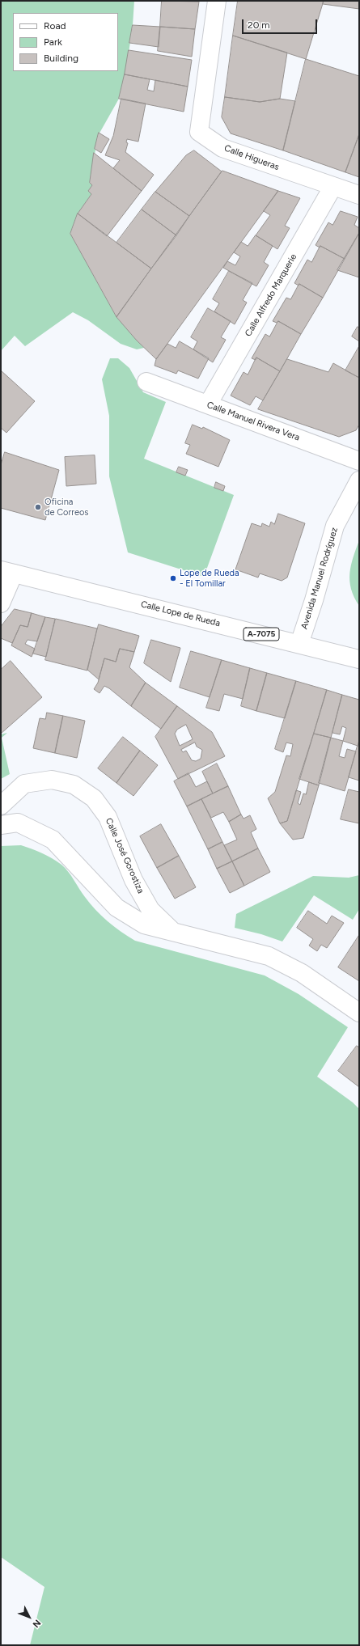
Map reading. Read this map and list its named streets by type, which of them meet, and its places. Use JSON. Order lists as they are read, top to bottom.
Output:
{
  "streets": {
    "street": [
      "Calle Higueras",
      "Calle Alfredo Marquerie",
      "Calle Manuel Rivera Vera",
      "Avenida Manuel Rodríguez",
      "Calle Lope de Rueda",
      "A-7075",
      "Calle José Gorostiza"
    ]
  },
  "crossings": [
    ["Calle Higueras", "Calle Alfredo Marquerie"],
    ["Calle Alfredo Marquerie", "Calle Manuel Rivera Vera"],
    ["Avenida Manuel Rodríguez", "Calle Lope de Rueda"]
  ],
  "places": ["Oficina de Correos", "Lope de Rueda - El Tomillar"],
  "legend": ["Road", "Park", "Building"],
  "scale_bar": "20 m",
  "north": "bottom right"
}
